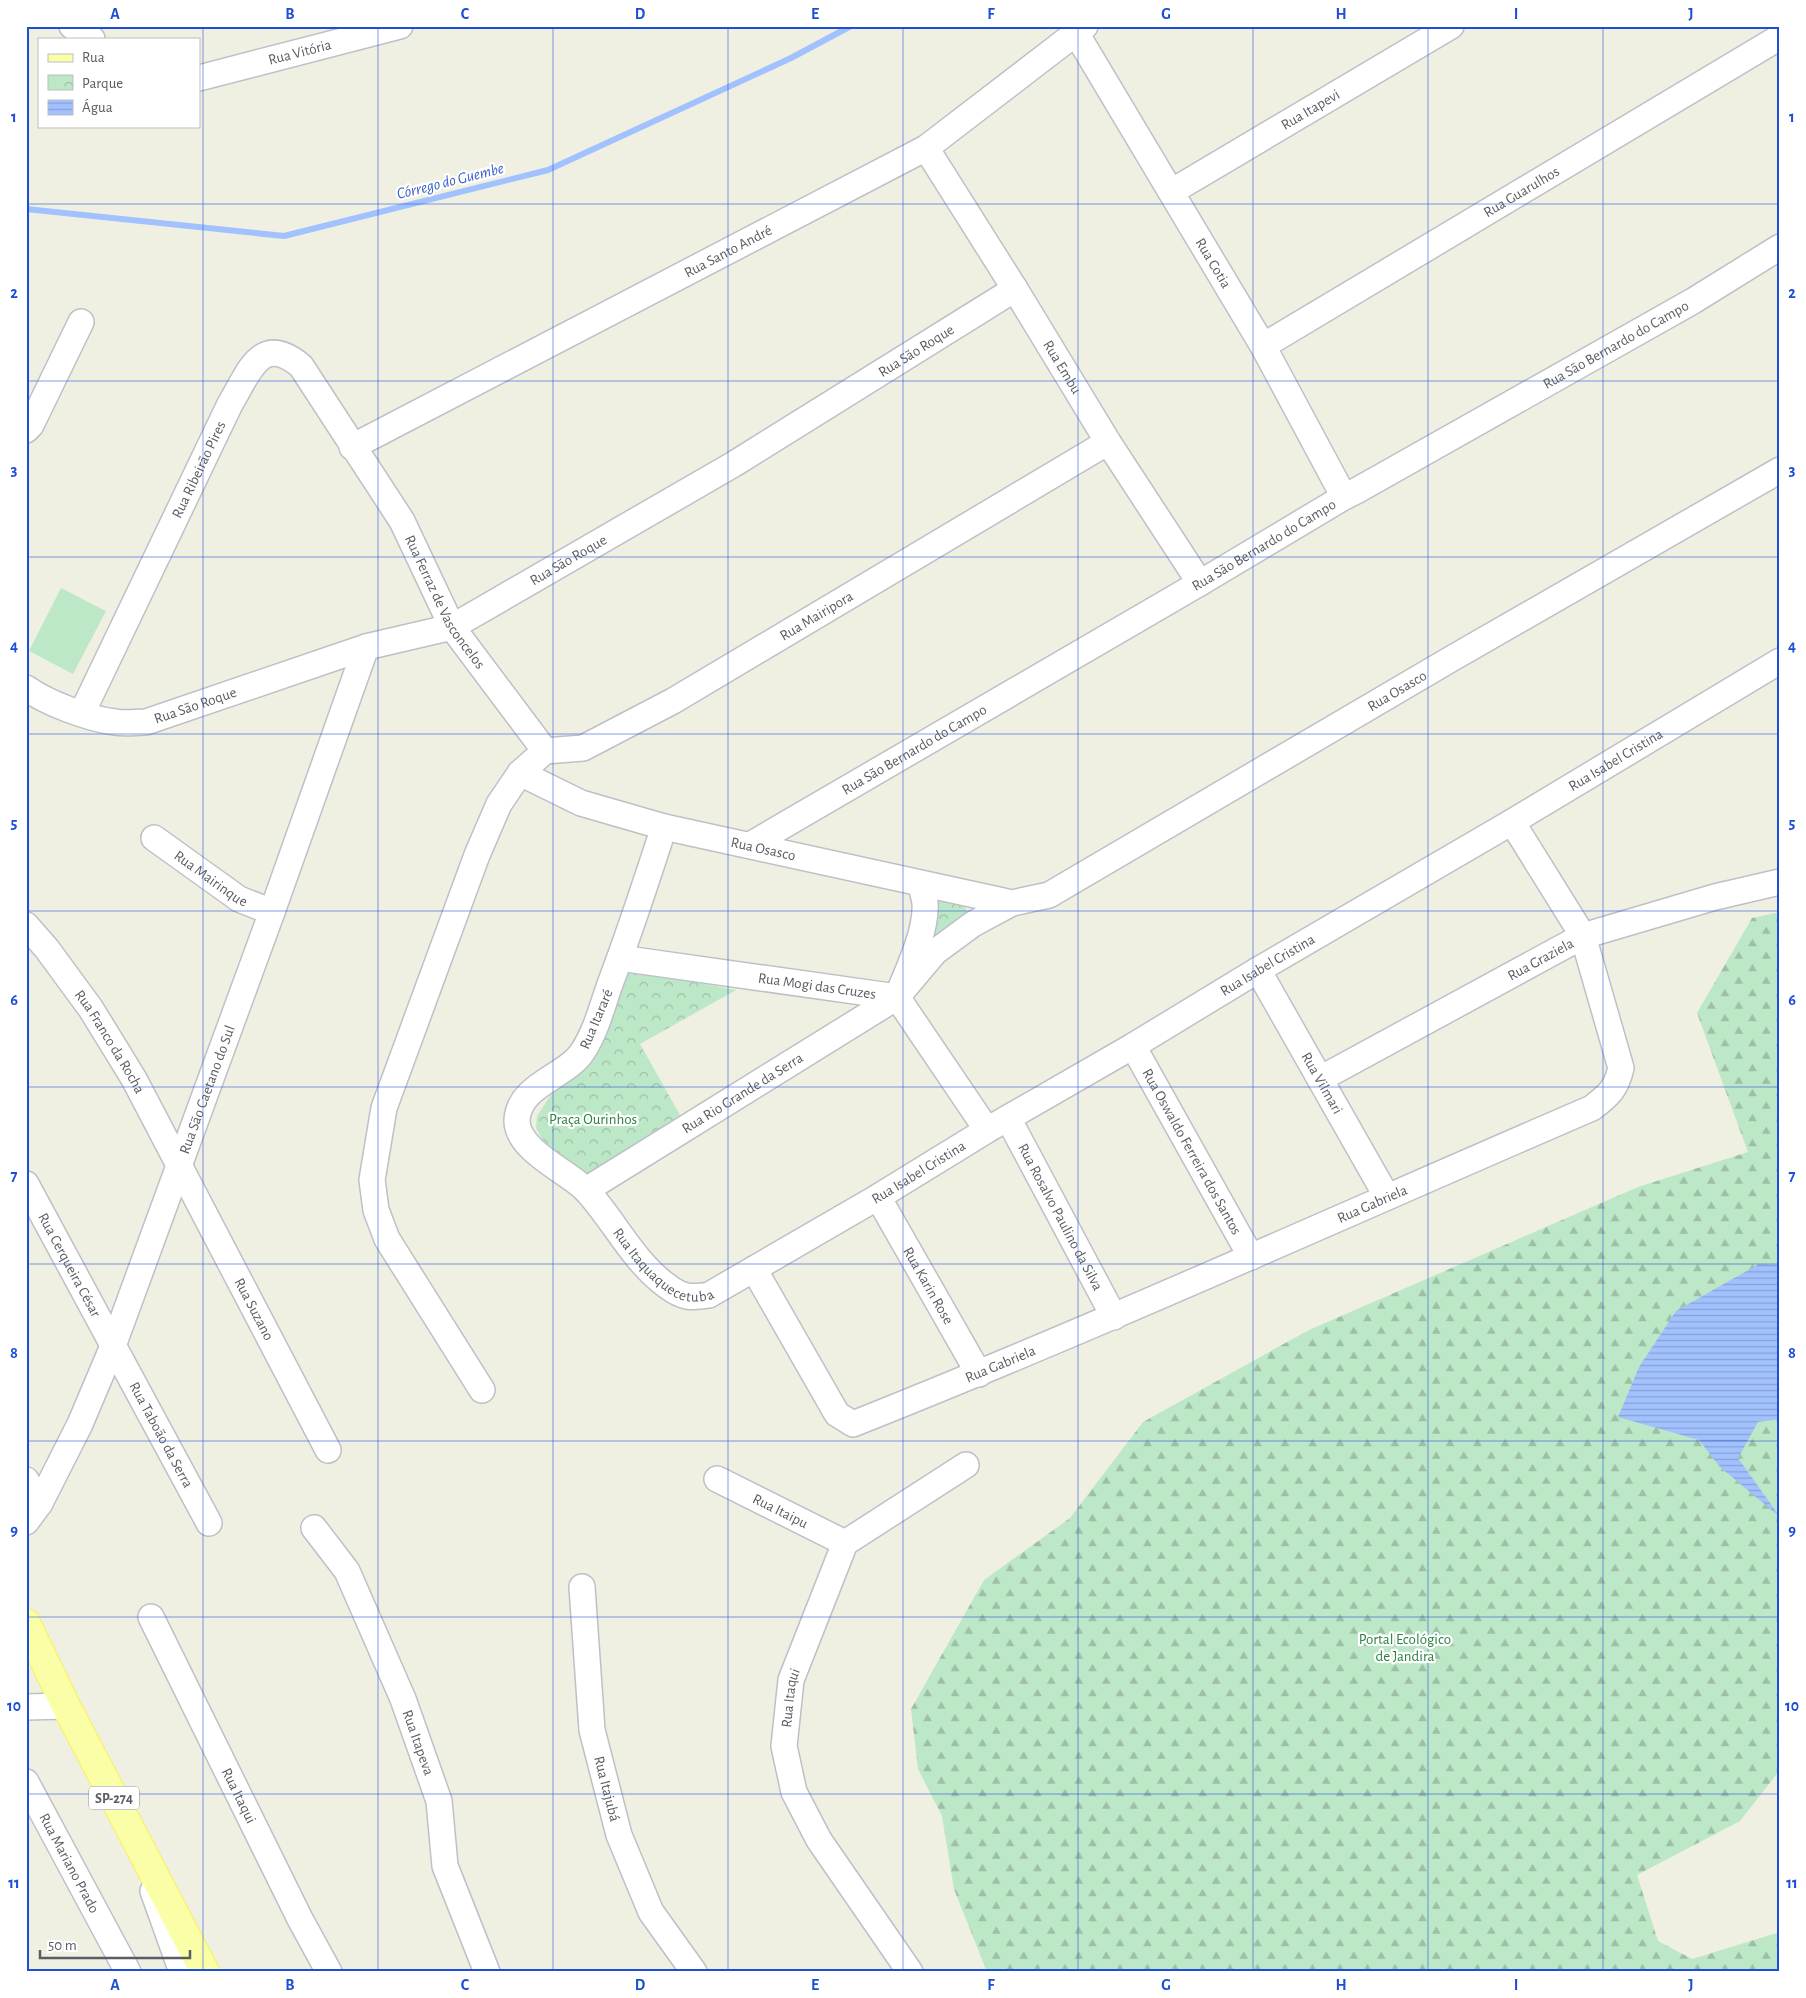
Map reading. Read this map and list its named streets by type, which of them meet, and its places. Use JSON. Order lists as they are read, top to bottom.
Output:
{
  "streets": {
    "main road": ["SP-274"],
    "street": [
      "Rua Vitória",
      "Rua Itapevi",
      "Rua Guarulhos",
      "Rua Santo André",
      "Rua Cotia",
      "Rua São Bernardo do Campo",
      "Rua São Roque",
      "Rua Embu",
      "Rua Ribeirão Pires",
      "Rua Ferraz de Vasconcelos",
      "Rua Mairipora",
      "Rua Osasco",
      "Rua Isabel Cristina",
      "Rua Mairinque",
      "Rua Graziela",
      "Rua Mogi das Cruzes",
      "Rua Itararé",
      "Rua Franco da Rocha",
      "Rua Vilmari",
      "Rua São Caetano do Sul",
      "Rua Rio Grande da Serra",
      "Rua Oswaldo Ferreira dos Santos",
      "Rua Gabriela",
      "Rua Rosalvo Paulino da Silva",
      "Rua Itaquaquecetuba",
      "Rua Cerqueira César",
      "Rua Karin Rose",
      "Rua Suzano",
      "Rua Taboão da Serra",
      "Rua Itaipu",
      "Rua Itaqui",
      "Rua Itapeva",
      "Rua Itajubá",
      "Rua Mariano Prado"
    ]
  },
  "crossings": [
    ["Rua Itapevi", "Rua Cotia"],
    ["Rua Guarulhos", "Rua Cotia"],
    ["Rua Santo André", "Rua Cotia"],
    ["Rua Santo André", "Rua Embu"],
    ["Rua Santo André", "Rua Ribeirão Pires"],
    ["Rua Santo André", "Rua Ferraz de Vasconcelos"],
    ["Rua Cotia", "Rua São Bernardo do Campo"],
    ["Rua São Bernardo do Campo", "Rua Embu"],
    ["Rua São Bernardo do Campo", "Rua Osasco"],
    ["Rua São Roque", "Rua Embu"],
    ["Rua São Roque", "Rua Ribeirão Pires"],
    ["Rua São Roque", "Rua Ferraz de Vasconcelos"],
    ["Rua São Roque", "Rua São Caetano do Sul"],
    ["Rua Embu", "Rua Mairipora"],
    ["Rua Ribeirão Pires", "Rua Ferraz de Vasconcelos"],
    ["Rua Ferraz de Vasconcelos", "Rua Mairipora"],
    ["Rua Osasco", "Rua Mogi das Cruzes"],
    ["Rua Osasco", "Rua Itararé"],
    ["Rua Osasco", "Rua Rio Grande da Serra"],
    ["Rua Osasco", "Rua Rosalvo Paulino da Silva"],
    ["Rua Isabel Cristina", "Rua Vilmari"],
    ["Rua Isabel Cristina", "Rua Oswaldo Ferreira dos Santos"],
    ["Rua Isabel Cristina", "Rua Gabriela"],
    ["Rua Isabel Cristina", "Rua Rosalvo Paulino da Silva"],
    ["Rua Isabel Cristina", "Rua Itaquaquecetuba"],
    ["Rua Isabel Cristina", "Rua Karin Rose"],
    ["Rua Mairinque", "Rua São Caetano do Sul"],
    ["Rua Graziela", "Rua Vilmari"],
    ["Rua Graziela", "Rua Gabriela"],
    ["Rua Mogi das Cruzes", "Rua Itararé"],
    ["Rua Mogi das Cruzes", "Rua Rio Grande da Serra"],
    ["Rua Mogi das Cruzes", "Rua Rosalvo Paulino da Silva"],
    ["Rua Itararé", "Rua Rio Grande da Serra"],
    ["Rua Itararé", "Rua Itaquaquecetuba"],
    ["Rua Franco da Rocha", "Rua São Caetano do Sul"],
    ["Rua Franco da Rocha", "Rua Suzano"],
    ["Rua Vilmari", "Rua Gabriela"],
    ["Rua São Caetano do Sul", "Rua Cerqueira César"],
    ["Rua São Caetano do Sul", "Rua Suzano"],
    ["Rua São Caetano do Sul", "Rua Taboão da Serra"],
    ["Rua Rio Grande da Serra", "Rua Rosalvo Paulino da Silva"],
    ["Rua Rio Grande da Serra", "Rua Itaquaquecetuba"],
    ["Rua Oswaldo Ferreira dos Santos", "Rua Gabriela"],
    ["Rua Gabriela", "Rua Rosalvo Paulino da Silva"],
    ["Rua Gabriela", "Rua Itaquaquecetuba"],
    ["Rua Gabriela", "Rua Karin Rose"],
    ["Rua Cerqueira César", "Rua Taboão da Serra"],
    ["Rua Itaipu", "Rua Itaqui"]
  ],
  "water": ["Córrego do Guembe"],
  "parks": ["Praça Ourinhos", "Portal Ecológico de Jandira"],
  "legend": ["Rua", "Parque", "Água"],
  "scale_bar": "50 m",
  "grid": {
    "columns": [
      "A",
      "B",
      "C",
      "D",
      "E",
      "F",
      "G",
      "H",
      "I",
      "J"
    ],
    "rows": [
      "1",
      "2",
      "3",
      "4",
      "5",
      "6",
      "7",
      "8",
      "9",
      "10",
      "11"
    ]
  }
}
